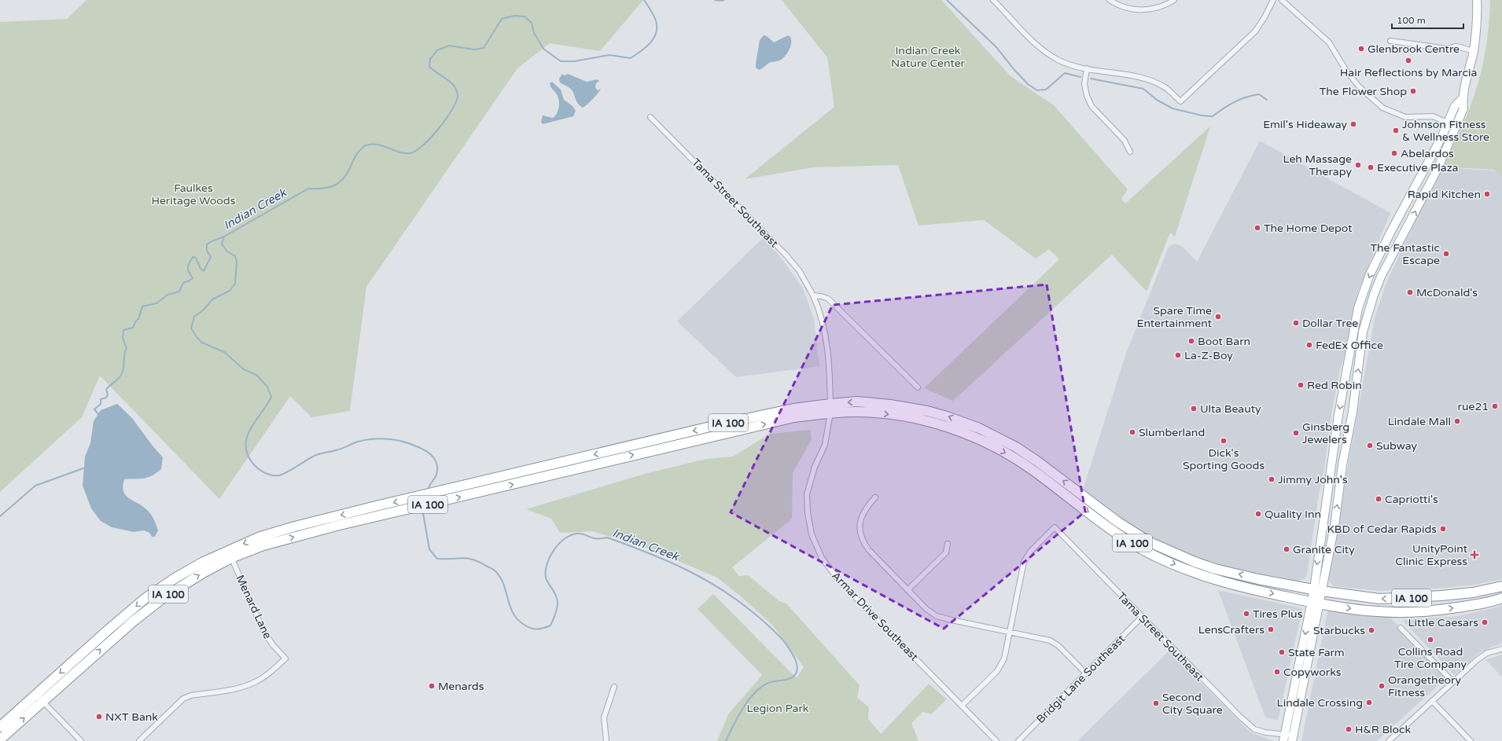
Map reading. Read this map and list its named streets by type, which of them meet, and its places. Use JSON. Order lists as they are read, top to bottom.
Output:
{
  "streets": {
    "highway": ["IA 100"],
    "street": [
      "Tama Street Southeast",
      "Menard Lane",
      "Armar Drive Southeast",
      "Bridgit Lane Southeast"
    ]
  },
  "crossings": [
    ["Tama Street Southeast", "IA 100"],
    ["Tama Street Southeast", "Armar Drive Southeast"],
    ["Tama Street Southeast", "Bridgit Lane Southeast"],
    ["IA 100", "Menard Lane"],
    ["IA 100", "Armar Drive Southeast"]
  ],
  "water": ["Indian Creek"],
  "parks": ["Indian Creek Nature Center", "Faulkes Heritage Woods", "Legion Park"],
  "places": {
    "other": [
      "Glenbrook Centre",
      "Hair Reflections by Marcia",
      "The Flower Shop",
      "Emil's Hideaway",
      "Johnson Fitness & Wellness Store",
      "Abelardos",
      "Leh Massage Therapy",
      "Executive Plaza",
      "Rapid Kitchen",
      "The Home Depot",
      "The Fantastic Escape",
      "McDonald's",
      "Spare Time Entertainment",
      "Dollar Tree",
      "Boot Barn",
      "FedEx Office",
      "La-Z-Boy",
      "Red Robin",
      "rue21",
      "Ulta Beauty",
      "Lindale Mall",
      "Slumberland",
      "Ginsberg Jewelers",
      "Dick's Sporting Goods",
      "Subway",
      "Jimmy John's",
      "Capriotti's",
      "Quality Inn",
      "KBD of Cedar Rapids",
      "Granite City",
      "Tires Plus",
      "Little Caesars",
      "LensCrafters",
      "Starbucks",
      "Collins Road Tire Company",
      "State Farm",
      "Copyworks",
      "Menards",
      "Orangetheory Fitness",
      "Lindale Crossing",
      "Second City Square",
      "NXT Bank",
      "H&R Block"
    ],
    "health": ["UnityPoint Clinic Express"]
  },
  "scale_bar": "100 m"
}
